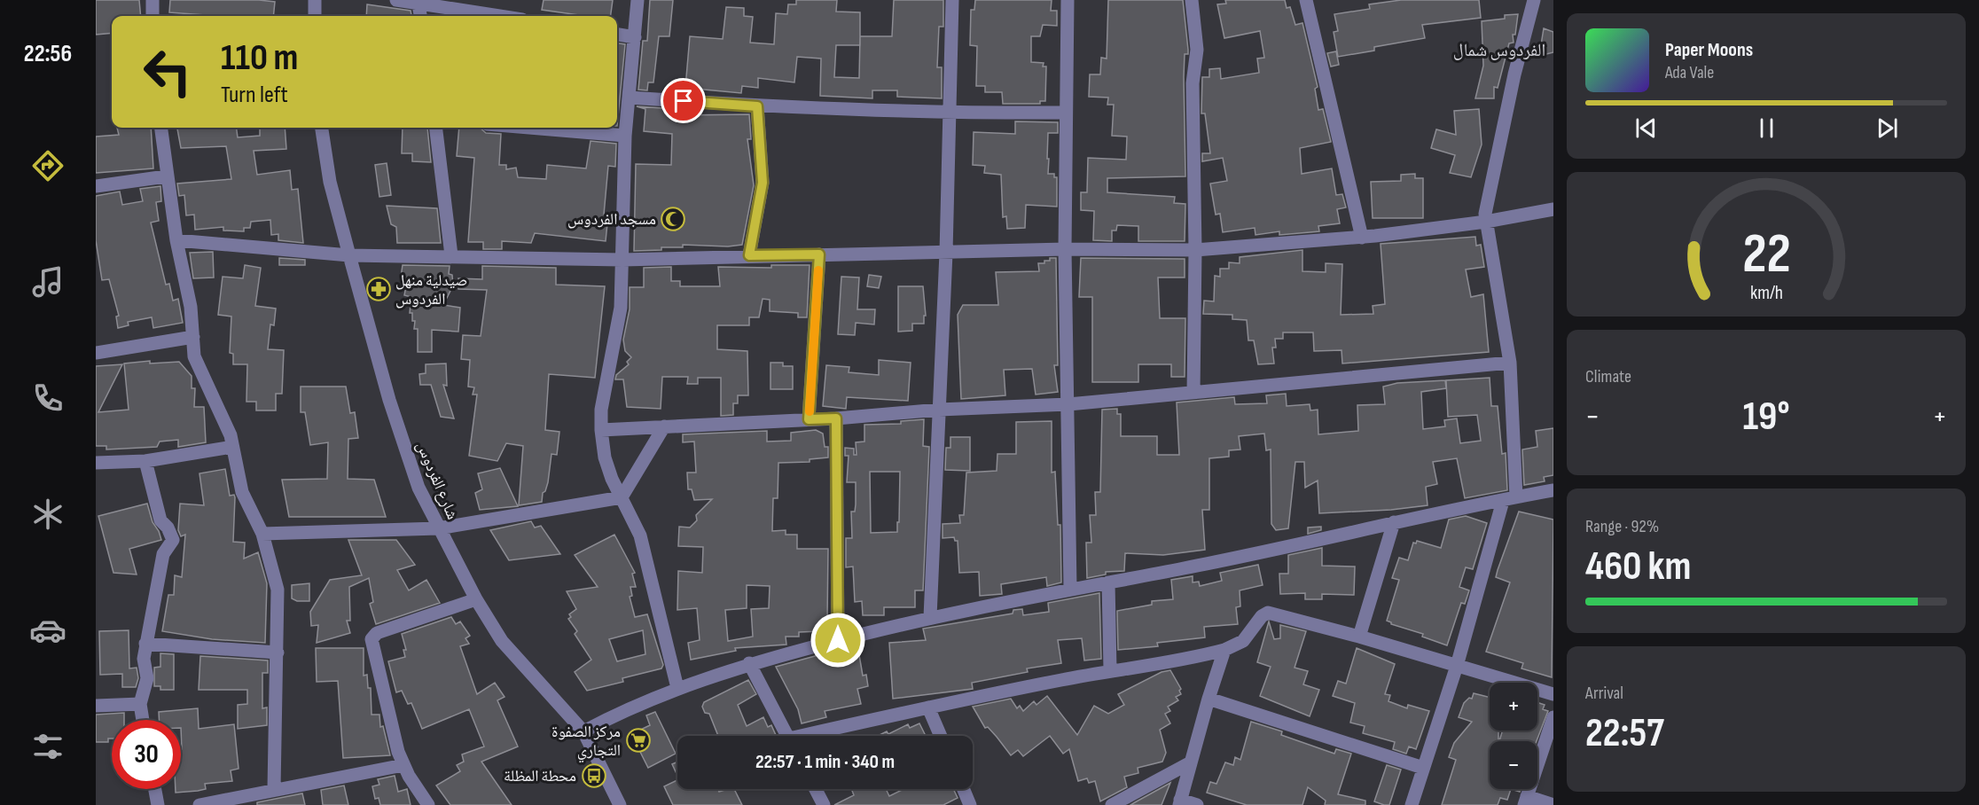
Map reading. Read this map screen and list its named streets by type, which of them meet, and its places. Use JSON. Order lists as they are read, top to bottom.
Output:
{
  "streets": {
    "street": ["شارع الفردوس"]
  },
  "districts": ["الفردوس شمال"],
  "places": {
    "mosque": ["مسجد الفردوس"],
    "pharmacy": ["صيدلية منهل الفردوس"],
    "supermarket": ["مركز الصفوة التجاري"],
    "bus stop": ["محطة المظلة"]
  },
  "page": {
    "tabs": "22:56",
    "turn": ["110 m", "Turn left"],
    "song": ["Paper Moons", "Ada Vale"],
    "tile": [
      "Climate",
      ["Range · 92%", "460 km"],
      ["Arrival", "22:57"]
    ],
    "heat": ["−", "19°", "+"],
    "map_buttons": ["+", "−"],
    "limit": "30",
    "trip": "22:57 · 1 min · 340 m",
    "gauge": ["22", "km/h"]
  }
}
